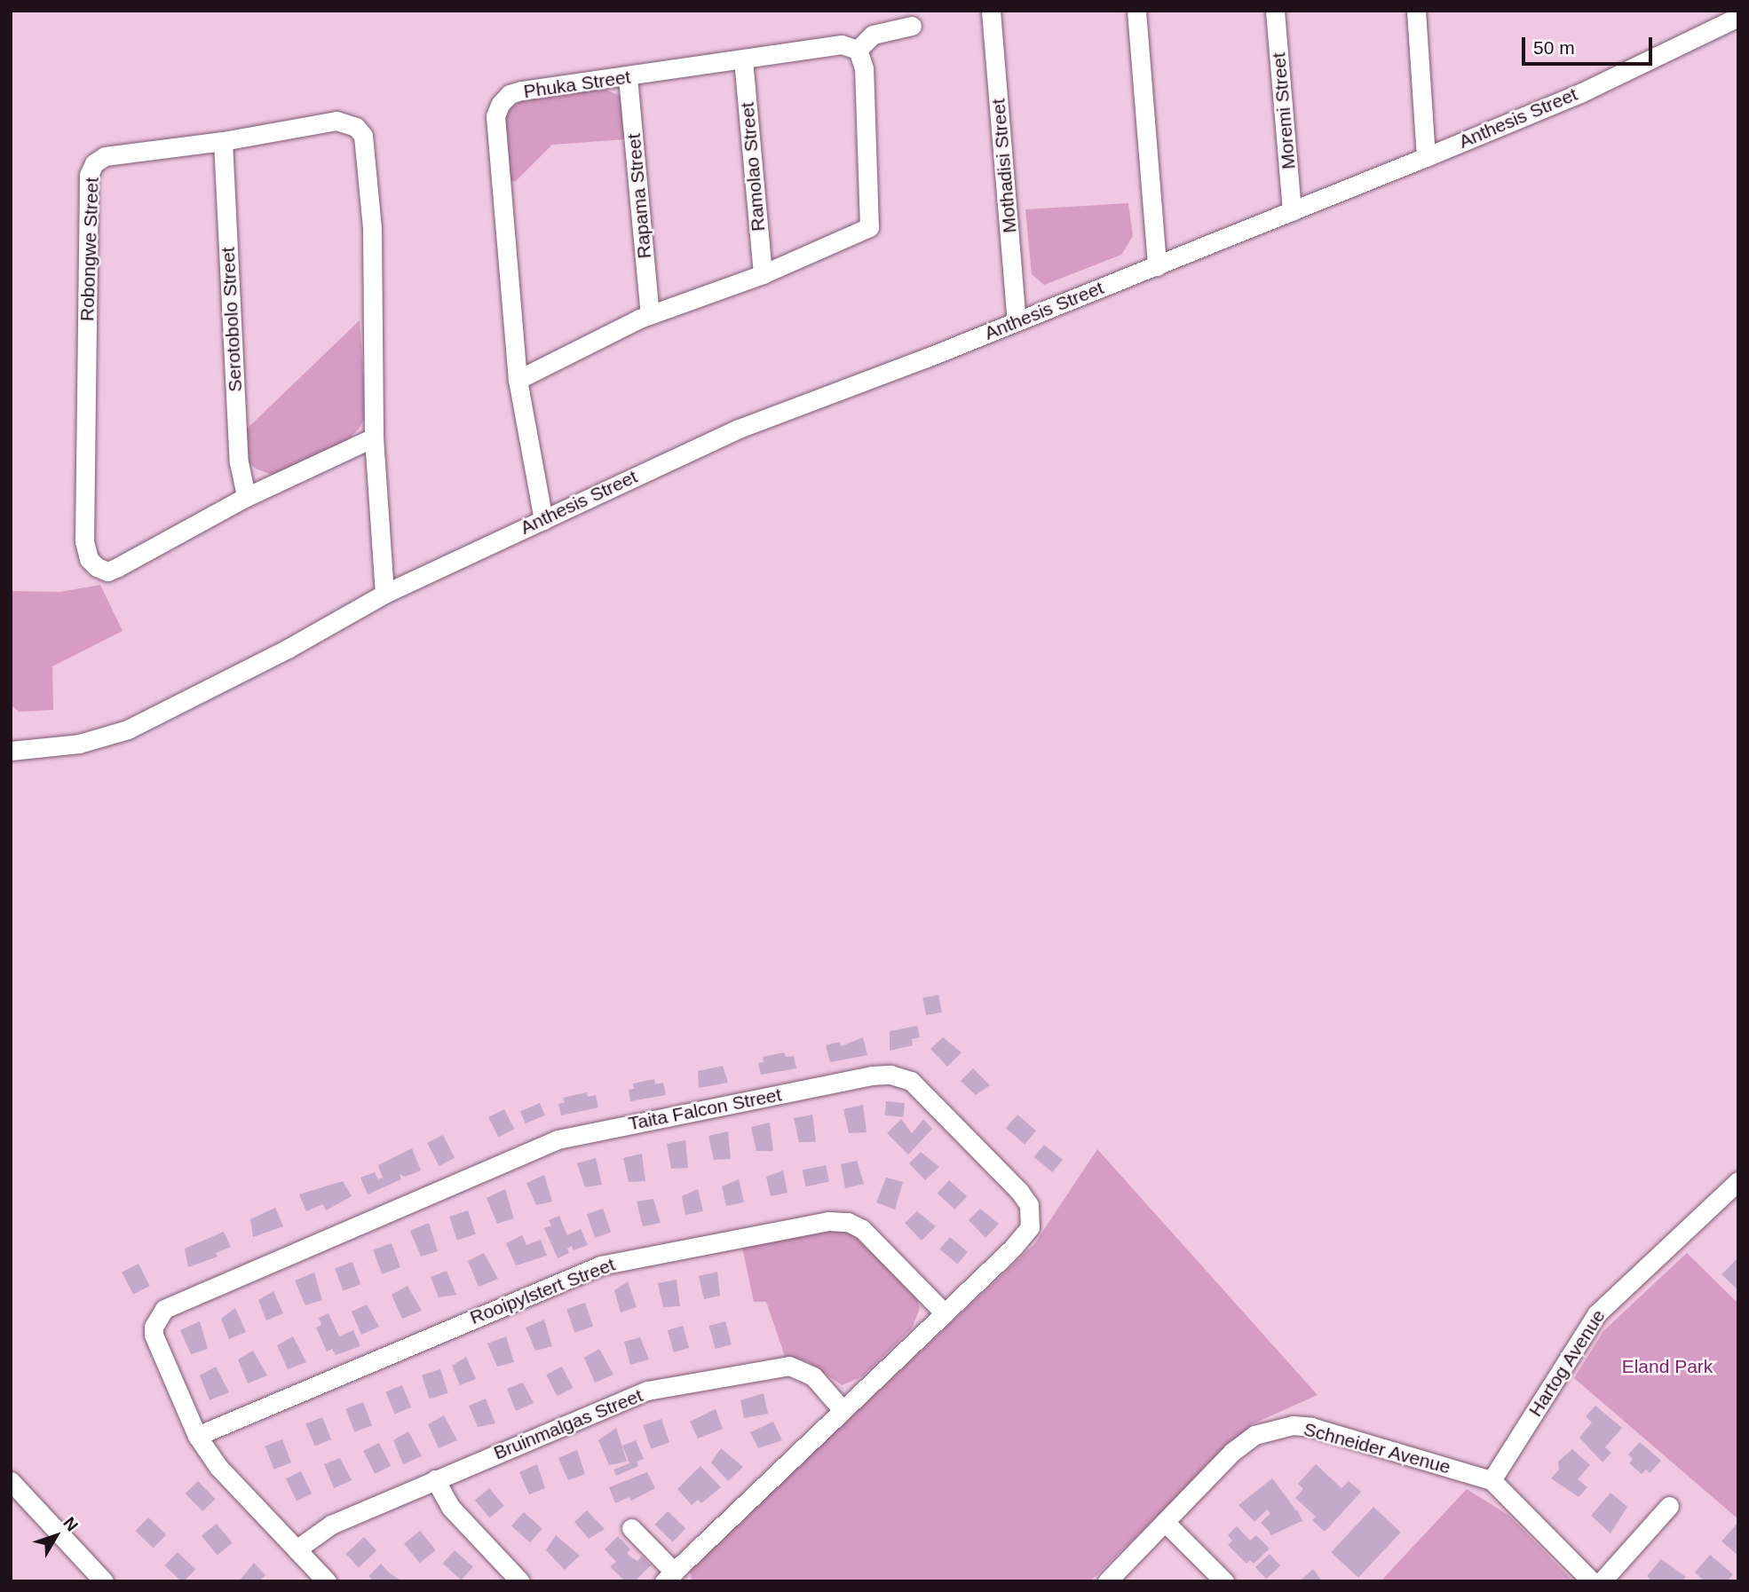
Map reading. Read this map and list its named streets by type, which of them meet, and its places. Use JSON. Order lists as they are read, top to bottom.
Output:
{
  "streets": {
    "street": [
      "Phuka Street",
      "Moremi Street",
      "Anthesis Street",
      "Mothadisi Street",
      "Ramolao Street",
      "Rapama Street",
      "Robongwe Street",
      "Serotobolo Street",
      "Taita Falcon Street",
      "Rooipylstert Street",
      "Hartog Avenue",
      "Bruinmalgas Street",
      "Schneider Avenue"
    ]
  },
  "crossings": [
    ["Phuka Street", "Anthesis Street"],
    ["Phuka Street", "Ramolao Street"],
    ["Phuka Street", "Rapama Street"],
    ["Moremi Street", "Anthesis Street"],
    ["Anthesis Street", "Mothadisi Street"],
    ["Anthesis Street", "Robongwe Street"],
    ["Robongwe Street", "Serotobolo Street"],
    ["Taita Falcon Street", "Rooipylstert Street"],
    ["Taita Falcon Street", "Bruinmalgas Street"],
    ["Hartog Avenue", "Schneider Avenue"]
  ],
  "parks": ["Eland Park"],
  "scale_bar": "50 m",
  "north": "top right"
}
